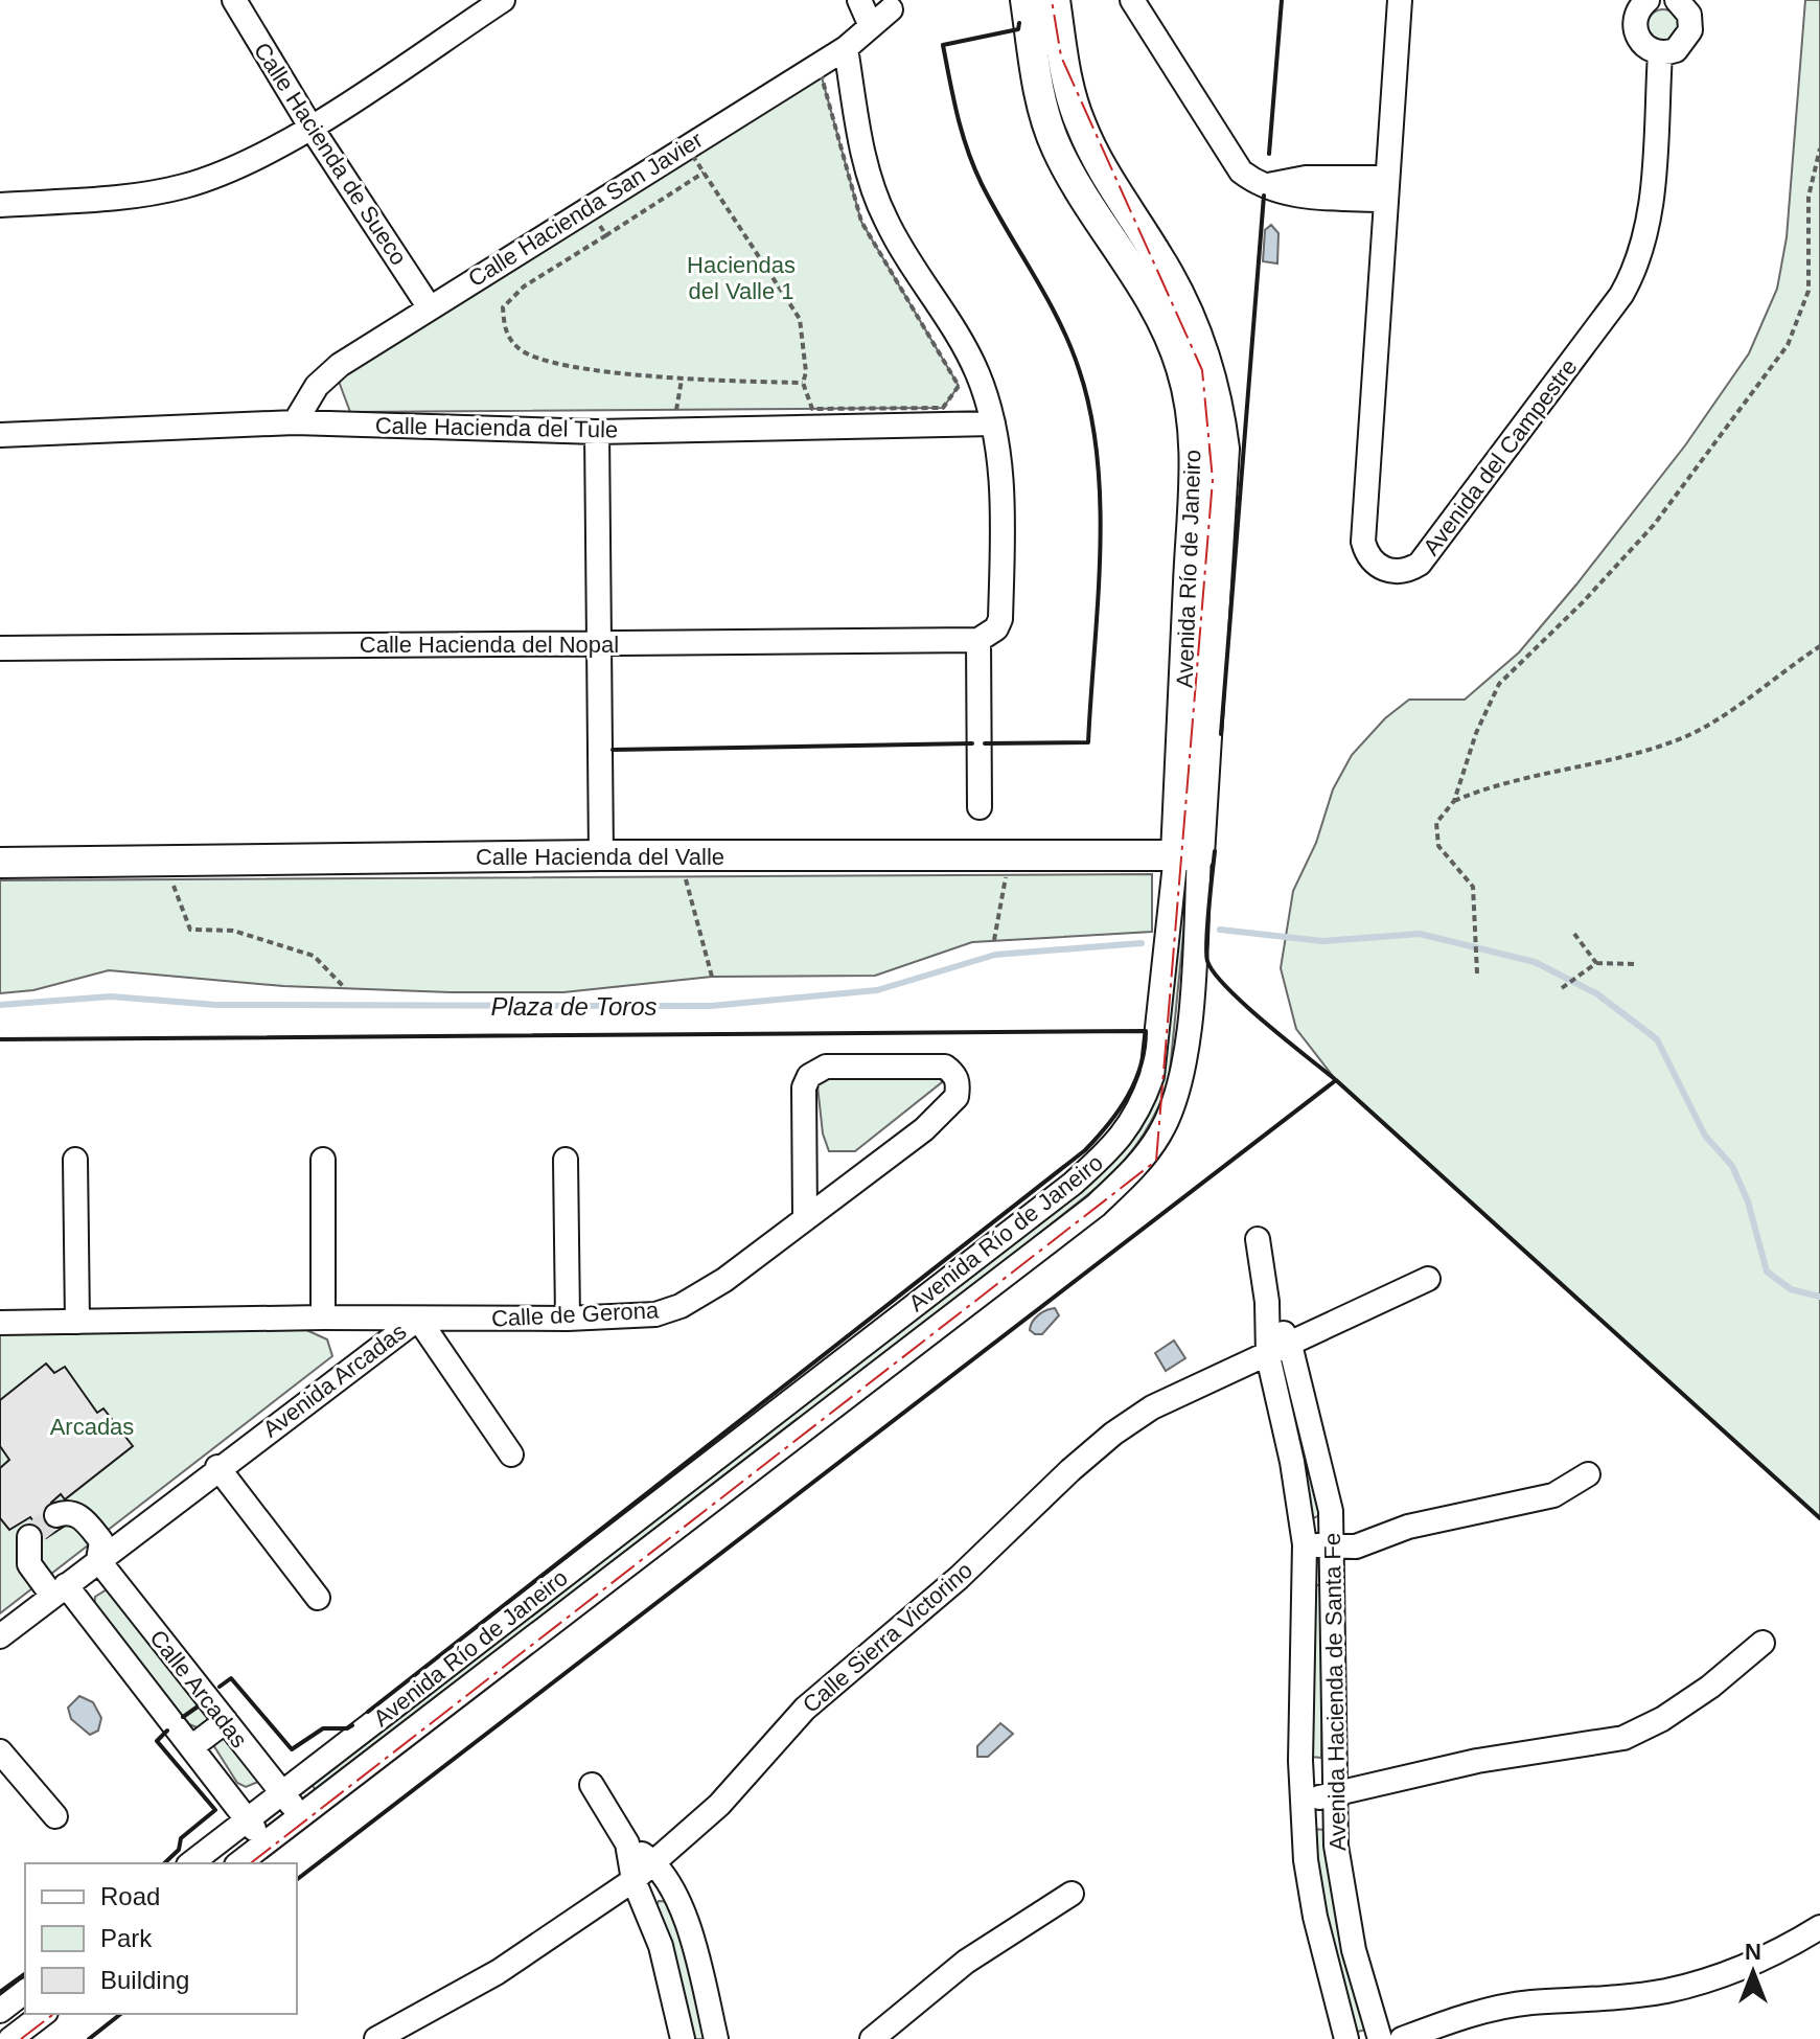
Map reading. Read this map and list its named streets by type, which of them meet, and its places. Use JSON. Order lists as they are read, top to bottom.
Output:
{
  "streets": {
    "main road": ["Avenida Río de Janeiro", "Calle Hacienda del Valle"],
    "street": [
      "Calle Hacienda de Sueco",
      "Calle Hacienda San Javier",
      "Calle Hacienda del Tule",
      "Avenida del Campestre",
      "Calle Hacienda del Nopal",
      "Calle de Gerona",
      "Avenida Arcadas",
      "Calle Sierra Victorino",
      "Calle Arcadas",
      "Avenida Hacienda de Santa Fe"
    ]
  },
  "crossings": [
    ["Calle Hacienda de Sueco", "Calle Hacienda San Javier"],
    ["Calle Hacienda San Javier", "Calle Hacienda del Tule"],
    ["Avenida Río de Janeiro", "Calle Hacienda del Valle"],
    ["Avenida Río de Janeiro", "Calle Arcadas"],
    ["Calle de Gerona", "Avenida Arcadas"],
    ["Avenida Arcadas", "Calle Arcadas"],
    ["Calle Sierra Victorino", "Avenida Hacienda de Santa Fe"]
  ],
  "water": ["Plaza de Toros"],
  "parks": ["Haciendas del Valle 1", "Arcadas"],
  "legend": ["Road", "Park", "Building"],
  "north": "top"
}
